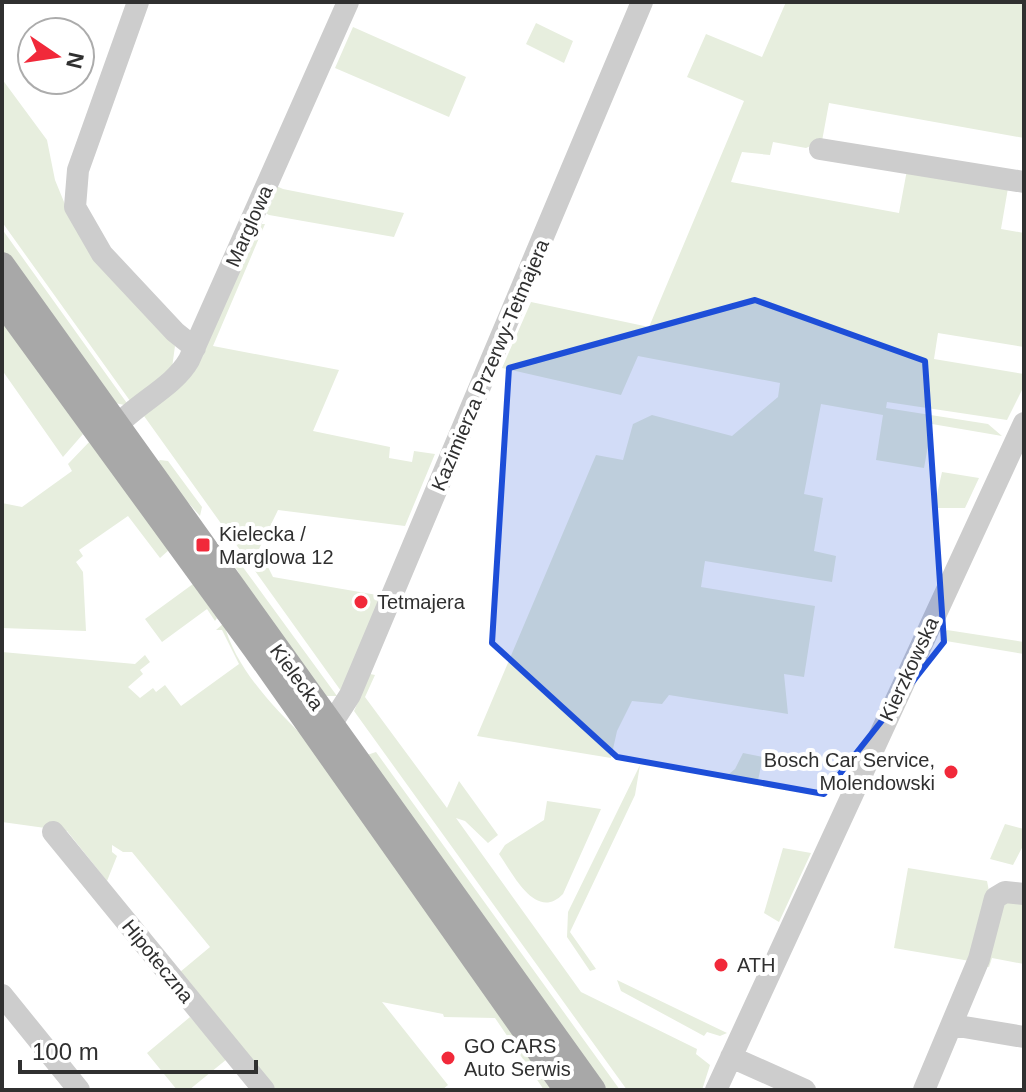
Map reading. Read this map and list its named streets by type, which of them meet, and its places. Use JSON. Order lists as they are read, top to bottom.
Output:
{
  "streets": {
    "main road": ["Kielecka"],
    "street": [
      "Marglowa",
      "Kazimierza Przerwy-Tetmajera",
      "Kierzkowska",
      "Hipoteczna"
    ]
  },
  "crossings": [
    ["Marglowa", "Kielecka"],
    ["Kazimierza Przerwy-Tetmajera", "Kielecka"]
  ],
  "places": {
    "transit": ["Kielecka / Marglowa 12"],
    "other": [
      "Tetmajera",
      "Bosch Car Service, Molendowski",
      "ATH",
      "GO CARS Auto Serwis"
    ]
  },
  "scale_bar": "100 m",
  "north": "right"
}
